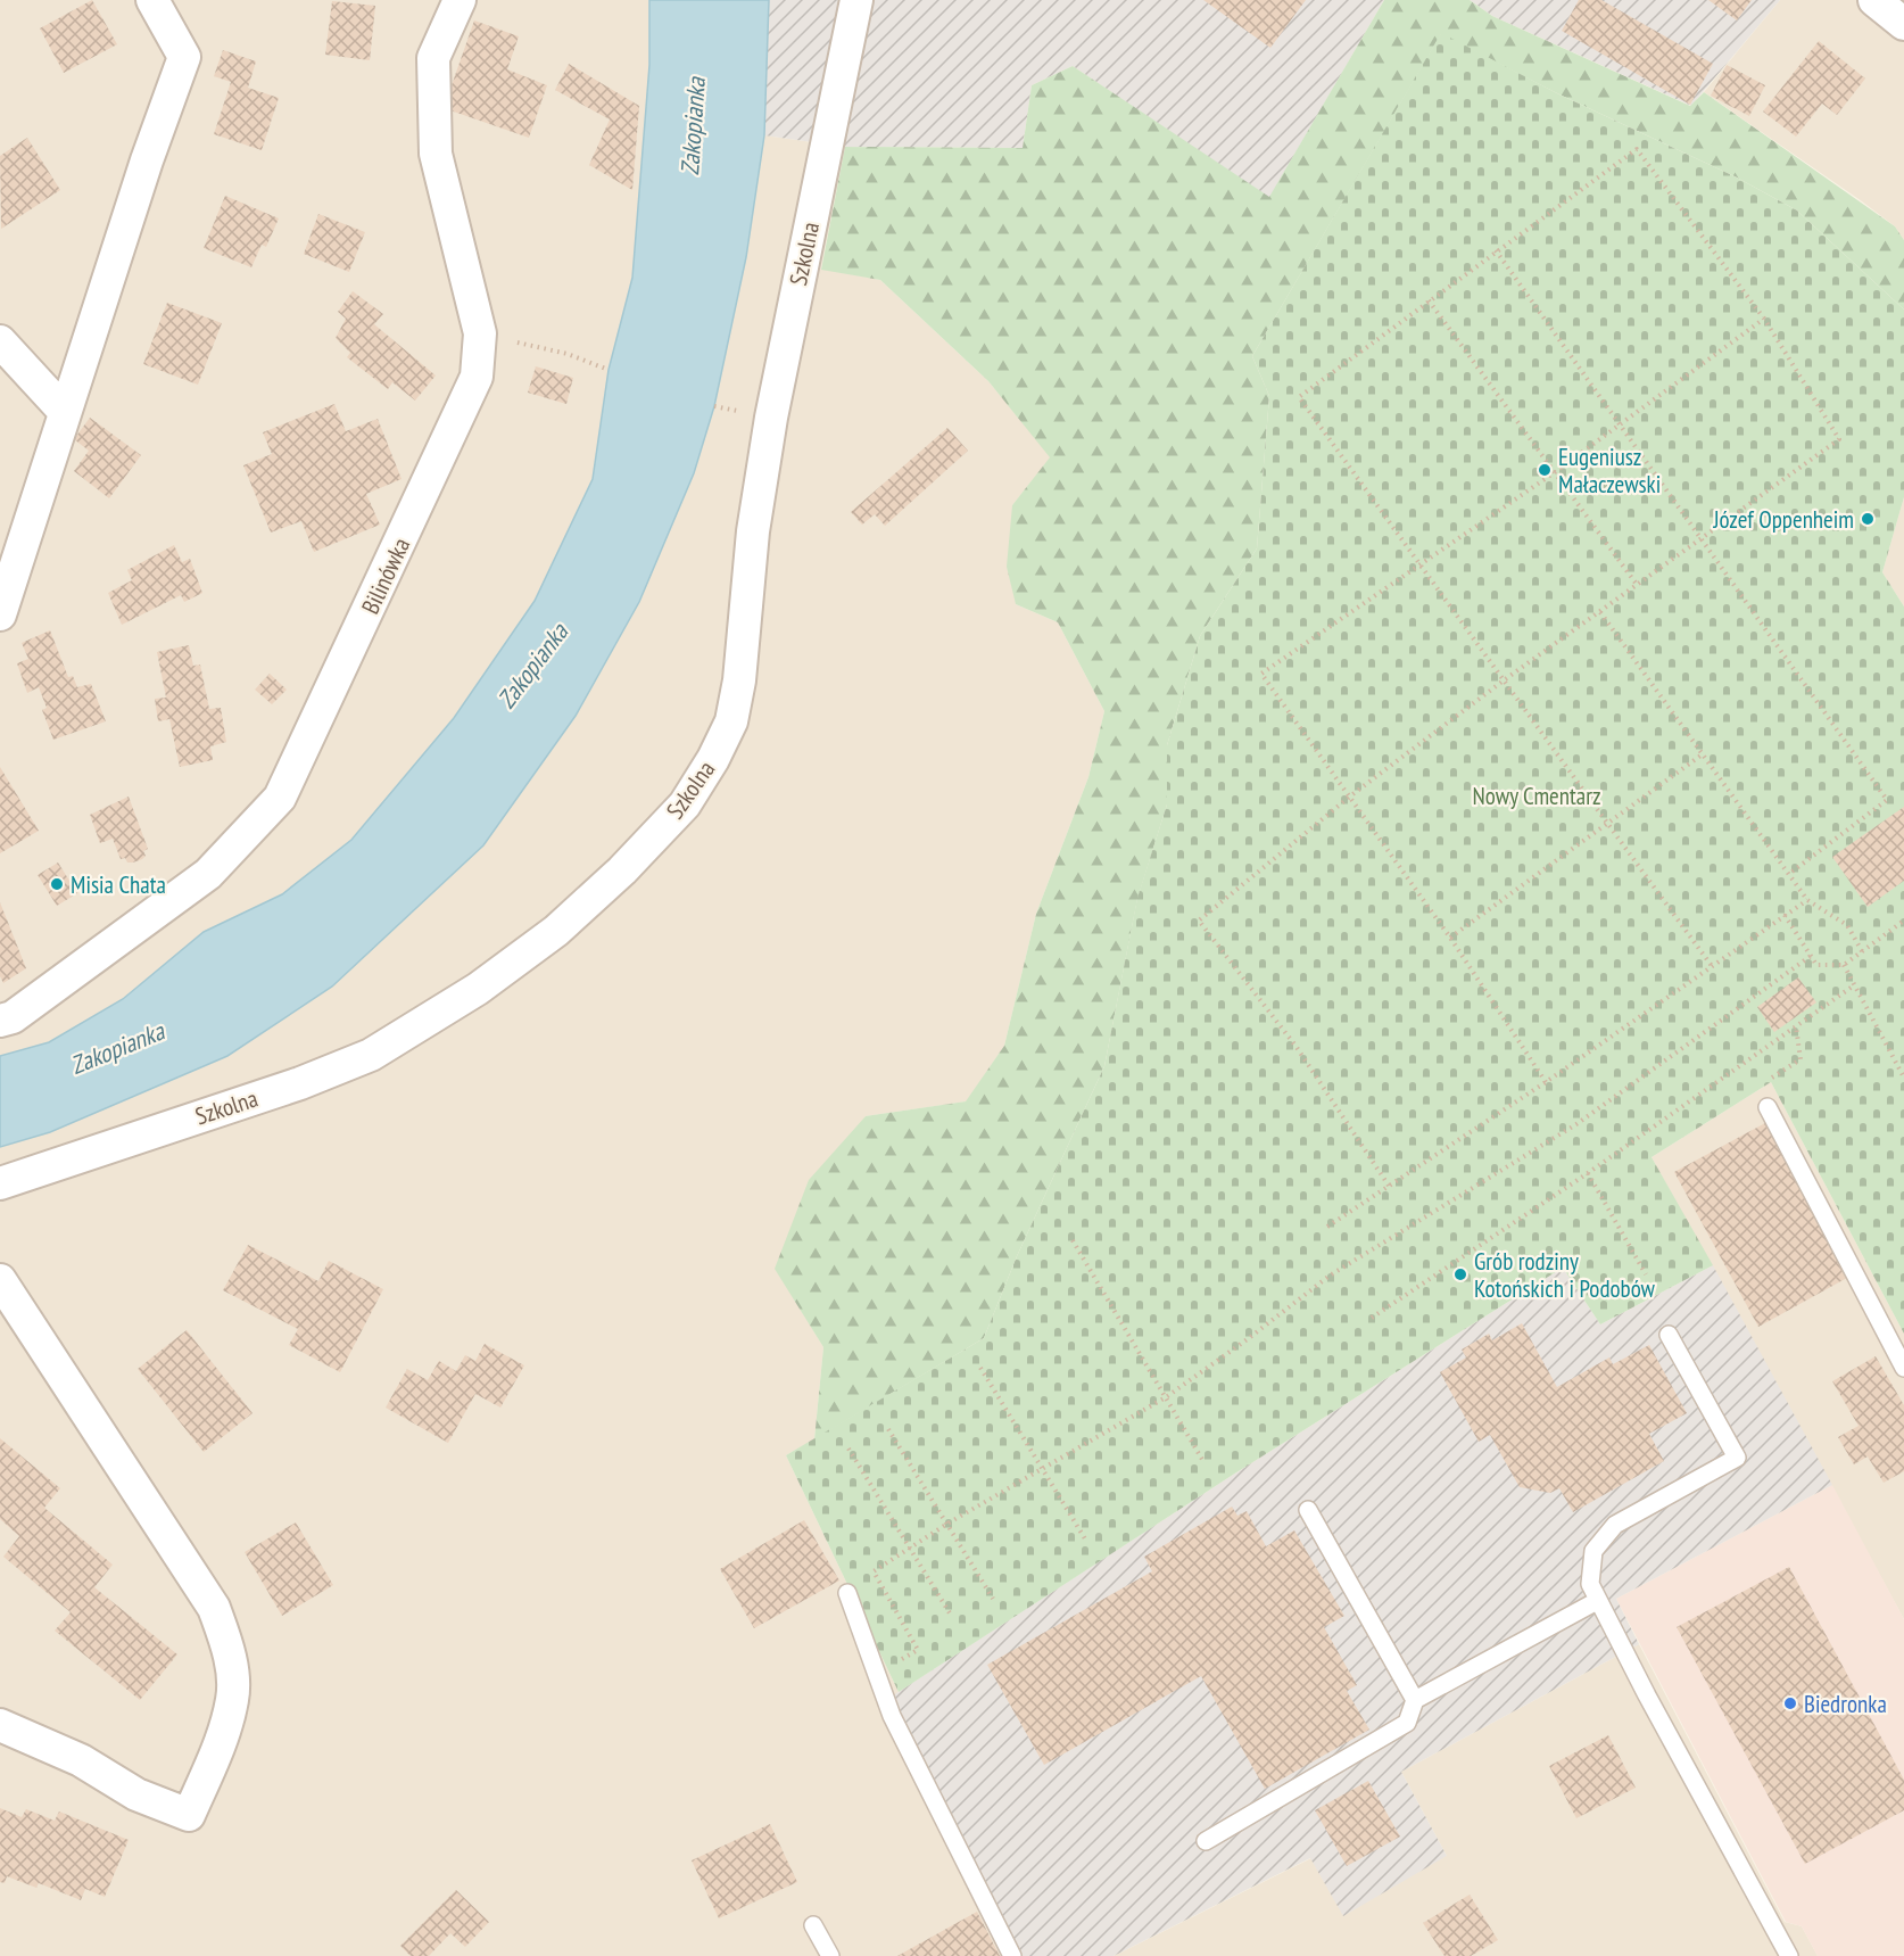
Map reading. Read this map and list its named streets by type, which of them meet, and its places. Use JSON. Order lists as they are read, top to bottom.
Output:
{
  "streets": {
    "street": ["Szkolna", "Bilinówka"]
  },
  "water": ["Zakopianka"],
  "parks": ["Nowy Cmentarz"],
  "places": [
    "Eugeniusz Małaczewski",
    "Józef Oppenheim",
    "Misia Chata",
    "Grób rodziny Kotońskich i Podobów",
    "Biedronka"
  ]
}
